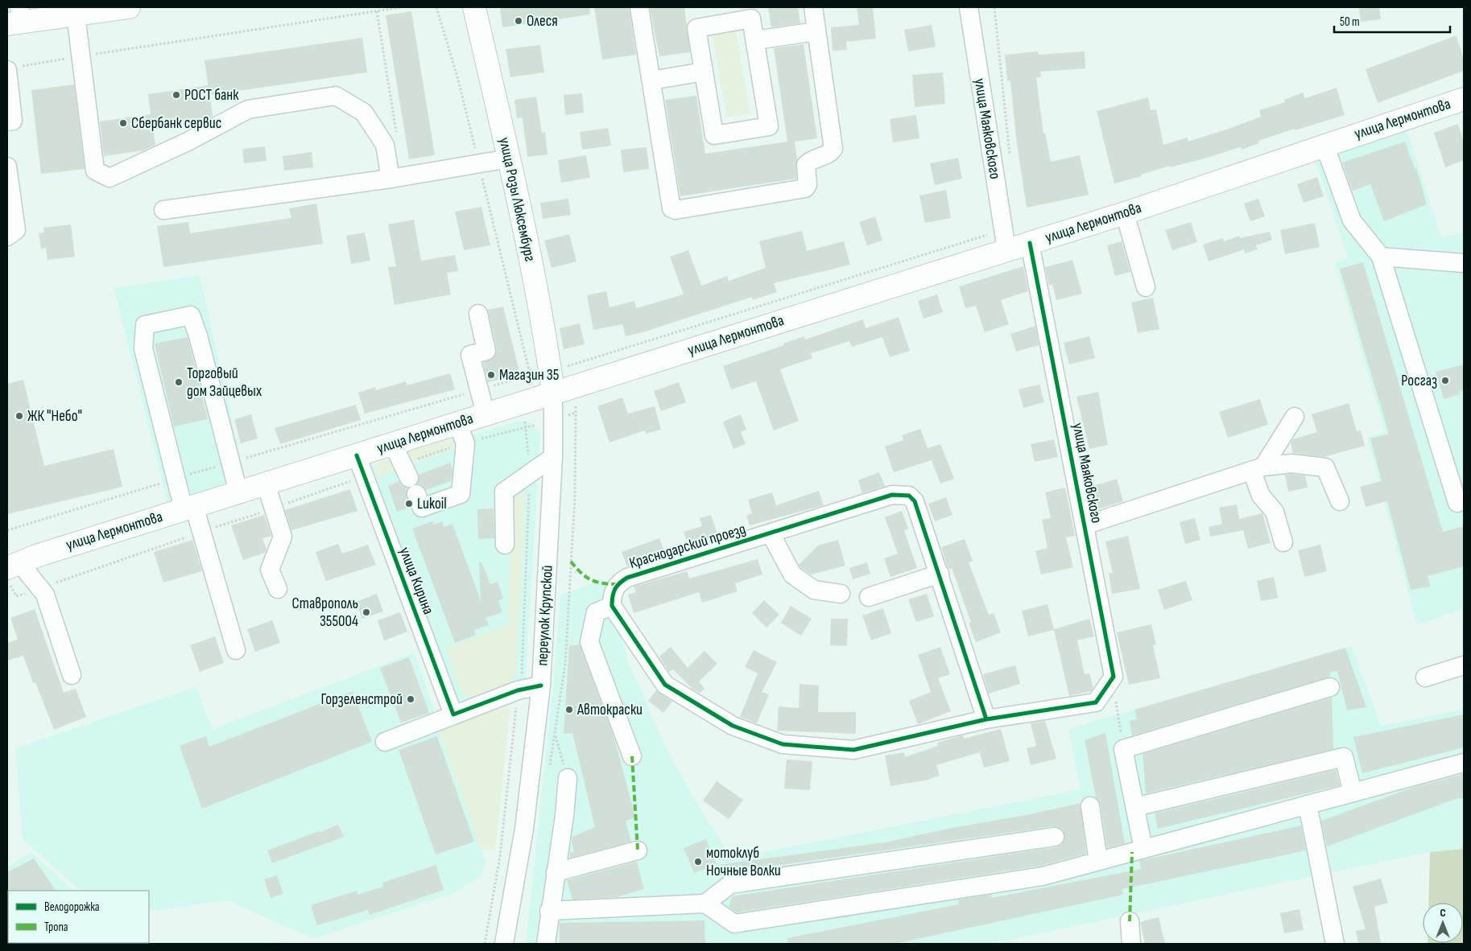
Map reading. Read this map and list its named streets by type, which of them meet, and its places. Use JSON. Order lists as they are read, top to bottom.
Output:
{
  "streets": {
    "main road": ["улица Лермонтова", "улица Розы Люксембург"],
    "street": [
      "улица Маяковского",
      "Краснодарский проезд",
      "улица Кирина",
      "переулок Крупской"
    ]
  },
  "crossings": [
    ["улица Лермонтова", "улица Маяковского"],
    ["улица Лермонтова", "улица Розы Люксембург"],
    ["улица Лермонтова", "улица Кирина"],
    ["улица Лермонтова", "переулок Крупской"],
    ["улица Розы Люксембург", "переулок Крупской"]
  ],
  "places": [
    "Олеся",
    "РОСТ банк",
    "Сбербанк сервис",
    "Магазин 35",
    "Росгаз",
    "Торговый дом Зайцевых",
    "ЖК \"Небо\"",
    "Lukoil",
    "Ставрополь 355004",
    "Горзеленстрой",
    "Автокраски",
    "мотоклуб Ночные Волки"
  ],
  "legend": ["Велодорожка", "Тропа"],
  "scale_bar": "50 m",
  "north": "top"
}
